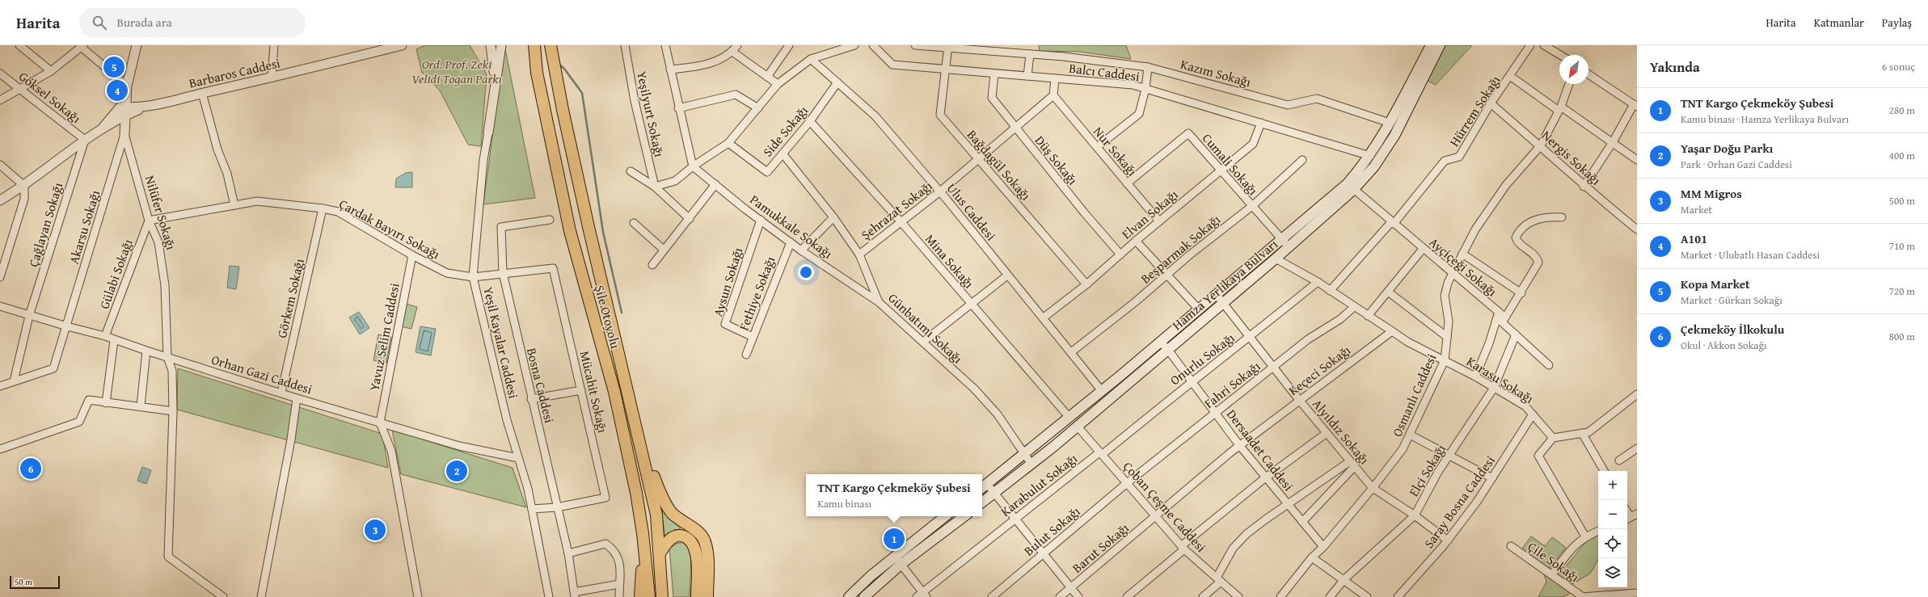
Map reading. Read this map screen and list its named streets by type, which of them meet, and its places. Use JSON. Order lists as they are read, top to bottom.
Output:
{
  "streets": {
    "highway": ["Şile Otoyolu"],
    "main road": ["Hamza Yerlikaya Bulvarı"],
    "street": [
      "Balcı Caddesi",
      "Barbaros Caddesi",
      "Kazım Sokağı",
      "Göksel Sokağı",
      "Hürrem Sokağı",
      "Yeşilyurt Sokağı",
      "Side Sokağı",
      "Nur Sokağı",
      "Nergis Sokağı",
      "Düş Sokağı",
      "Cumali Sokağı",
      "Bağdagül Sokağı",
      "Şehrazat Sokağı",
      "Ulus Caddesi",
      "Nilüfer Sokağı",
      "Elvan Sokağı",
      "Çağlayan Sokağı",
      "Pamukkale Sokağı",
      "Akarsu Sokağı",
      "Çardak Bayırı Sokağı",
      "Beşparmak Sokağı",
      "Mina Sokağı",
      "Ayçiçeği Sokağı",
      "Gülabi Sokağı",
      "Aysun Sokağı",
      "Fethiye Sokağı",
      "Görkem Sokağı",
      "Günbatımı Sokağı",
      "Yavuz Selim Caddesi",
      "Yeşil Kayalar Caddesi",
      "Onurlu Sokağı",
      "Keçeci Sokağı",
      "Orhan Gazi Caddesi",
      "Karasu Sokağı",
      "Fahri Sokağı",
      "Bosna Caddesi",
      "Mücahit Sokağı",
      "Osmanlı Caddesi",
      "Alyıldız Sokağı",
      "Dersaadet Caddesi",
      "Elçi Sokağı",
      "Karabulut Sokağı",
      "Saray Bosna Caddesi",
      "Çoban Çeşme Caddesi",
      "Bulut Sokağı",
      "Barut Sokağı",
      "Çile Sokağı"
    ]
  },
  "crossings": [
    ["Balcı Caddesi", "Düş Sokağı"],
    ["Balcı Caddesi", "Bağdagül Sokağı"],
    ["Balcı Caddesi", "Elvan Sokağı"],
    ["Balcı Caddesi", "Hamza Yerlikaya Bulvarı"],
    ["Barbaros Caddesi", "Göksel Sokağı"],
    ["Barbaros Caddesi", "Nilüfer Sokağı"],
    ["Barbaros Caddesi", "Çağlayan Sokağı"],
    ["Kazım Sokağı", "Bağdagül Sokağı"],
    ["Kazım Sokağı", "Hamza Yerlikaya Bulvarı"],
    ["Göksel Sokağı", "Çağlayan Sokağı"],
    ["Hürrem Sokağı", "Nergis Sokağı"],
    ["Hürrem Sokağı", "Ayçiçeği Sokağı"],
    ["Side Sokağı", "Ulus Caddesi"],
    ["Side Sokağı", "Mina Sokağı"],
    ["Side Sokağı", "Günbatımı Sokağı"],
    ["Nur Sokağı", "Cumali Sokağı"],
    ["Nur Sokağı", "Şehrazat Sokağı"],
    ["Nur Sokağı", "Elvan Sokağı"],
    ["Nergis Sokağı", "Osmanlı Caddesi"],
    ["Düş Sokağı", "Şehrazat Sokağı"],
    ["Düş Sokağı", "Elvan Sokağı"],
    ["Cumali Sokağı", "Elvan Sokağı"],
    ["Cumali Sokağı", "Beşparmak Sokağı"],
    ["Cumali Sokağı", "Hamza Yerlikaya Bulvarı"],
    ["Bağdagül Sokağı", "Şehrazat Sokağı"],
    ["Bağdagül Sokağı", "Elvan Sokağı"],
    ["Şehrazat Sokağı", "Ulus Caddesi"],
    ["Şehrazat Sokağı", "Mina Sokağı"],
    ["Şehrazat Sokağı", "Günbatımı Sokağı"],
    ["Ulus Caddesi", "Elvan Sokağı"],
    ["Ulus Caddesi", "Beşparmak Sokağı"],
    ["Ulus Caddesi", "Hamza Yerlikaya Bulvarı"],
    ["Nilüfer Sokağı", "Akarsu Sokağı"],
    ["Nilüfer Sokağı", "Çardak Bayırı Sokağı"],
    ["Nilüfer Sokağı", "Gülabi Sokağı"],
    ["Nilüfer Sokağı", "Orhan Gazi Caddesi"],
    ["Çağlayan Sokağı", "Akarsu Sokağı"],
    ["Çağlayan Sokağı", "Orhan Gazi Caddesi"],
    ["Pamukkale Sokağı", "Aysun Sokağı"],
    ["Pamukkale Sokağı", "Fethiye Sokağı"],
    ["Pamukkale Sokağı", "Günbatımı Sokağı"],
    ["Akarsu Sokağı", "Orhan Gazi Caddesi"],
    ["Çardak Bayırı Sokağı", "Gülabi Sokağı"],
    ["Çardak Bayırı Sokağı", "Görkem Sokağı"],
    ["Çardak Bayırı Sokağı", "Yavuz Selim Caddesi"],
    ["Çardak Bayırı Sokağı", "Yeşil Kayalar Caddesi"],
    ["Çardak Bayırı Sokağı", "Bosna Caddesi"],
    ["Çardak Bayırı Sokağı", "Mücahit Sokağı"],
    ["Mina Sokağı", "Hamza Yerlikaya Bulvarı"],
    ["Ayçiçeği Sokağı", "Hamza Yerlikaya Bulvarı"],
    ["Ayçiçeği Sokağı", "Osmanlı Caddesi"],
    ["Ayçiçeği Sokağı", "Elçi Sokağı"],
    ["Gülabi Sokağı", "Orhan Gazi Caddesi"],
    ["Aysun Sokağı", "Fethiye Sokağı"],
    ["Hamza Yerlikaya Bulvarı", "Günbatımı Sokağı"],
    ["Hamza Yerlikaya Bulvarı", "Alyıldız Sokağı"],
    ["Hamza Yerlikaya Bulvarı", "Dersaadet Caddesi"],
    ["Hamza Yerlikaya Bulvarı", "Çoban Çeşme Caddesi"],
    ["Görkem Sokağı", "Orhan Gazi Caddesi"],
    ["Yavuz Selim Caddesi", "Orhan Gazi Caddesi"],
    ["Yeşil Kayalar Caddesi", "Orhan Gazi Caddesi"],
    ["Yeşil Kayalar Caddesi", "Mücahit Sokağı"],
    ["Onurlu Sokağı", "Alyıldız Sokağı"],
    ["Onurlu Sokağı", "Dersaadet Caddesi"],
    ["Onurlu Sokağı", "Karabulut Sokağı"],
    ["Onurlu Sokağı", "Çoban Çeşme Caddesi"],
    ["Keçeci Sokağı", "Karasu Sokağı"],
    ["Keçeci Sokağı", "Alyıldız Sokağı"],
    ["Keçeci Sokağı", "Dersaadet Caddesi"],
    ["Keçeci Sokağı", "Çoban Çeşme Caddesi"],
    ["Keçeci Sokağı", "Barut Sokağı"],
    ["Karasu Sokağı", "Osmanlı Caddesi"],
    ["Karasu Sokağı", "Elçi Sokağı"],
    ["Karasu Sokağı", "Saray Bosna Caddesi"],
    ["Fahri Sokağı", "Alyıldız Sokağı"],
    ["Fahri Sokağı", "Dersaadet Caddesi"],
    ["Fahri Sokağı", "Çoban Çeşme Caddesi"],
    ["Fahri Sokağı", "Bulut Sokağı"],
    ["Bosna Caddesi", "Mücahit Sokağı"],
    ["Osmanlı Caddesi", "Alyıldız Sokağı"],
    ["Osmanlı Caddesi", "Dersaadet Caddesi"],
    ["Alyıldız Sokağı", "Elçi Sokağı"],
    ["Alyıldız Sokağı", "Saray Bosna Caddesi"],
    ["Karabulut Sokağı", "Çoban Çeşme Caddesi"],
    ["Çoban Çeşme Caddesi", "Bulut Sokağı"],
    ["Çoban Çeşme Caddesi", "Barut Sokağı"]
  ],
  "parks": ["Ord. Prof. Zeki Velidi Togan Parkı"],
  "scale_bar": "50 m",
  "north": "bottom left",
  "page": {
    "header": "Harita",
    "search": "Burada ara",
    "nav": ["Harita", "Katmanlar", "Paylaş"],
    "heading": ["Yakında", "6 sonuç"],
    "pins": [
      "5",
      "4",
      "6",
      "2",
      "3",
      "1"
    ],
    "list": [
      {
        "mark": "1",
        "name": "TNT Kargo Çekmeköy Şubesi",
        "note": "Kamu binası · Hamza Yerlikaya Bulvarı",
        "value": "280 m"
      },
      {
        "mark": "2",
        "name": "Yaşar Doğu Parkı",
        "note": "Park · Orhan Gazi Caddesi",
        "value": "400 m"
      },
      {
        "mark": "3",
        "name": "MM Migros",
        "note": "Market",
        "value": "500 m"
      },
      {
        "mark": "4",
        "name": "A101",
        "note": "Market · Ulubatlı Hasan Caddesi",
        "value": "710 m"
      },
      {
        "mark": "5",
        "name": "Kopa Market",
        "note": "Market · Gürkan Sokağı",
        "value": "720 m"
      },
      {
        "mark": "6",
        "name": "Çekmeköy İlkokulu",
        "note": "Okul · Akkon Sokağı",
        "value": "800 m"
      }
    ],
    "map_buttons": ["+", "−"],
    "popup": ["TNT Kargo Çekmeköy Şubesi", "Kamu binası"],
    "scale": "50 m"
  }
}
